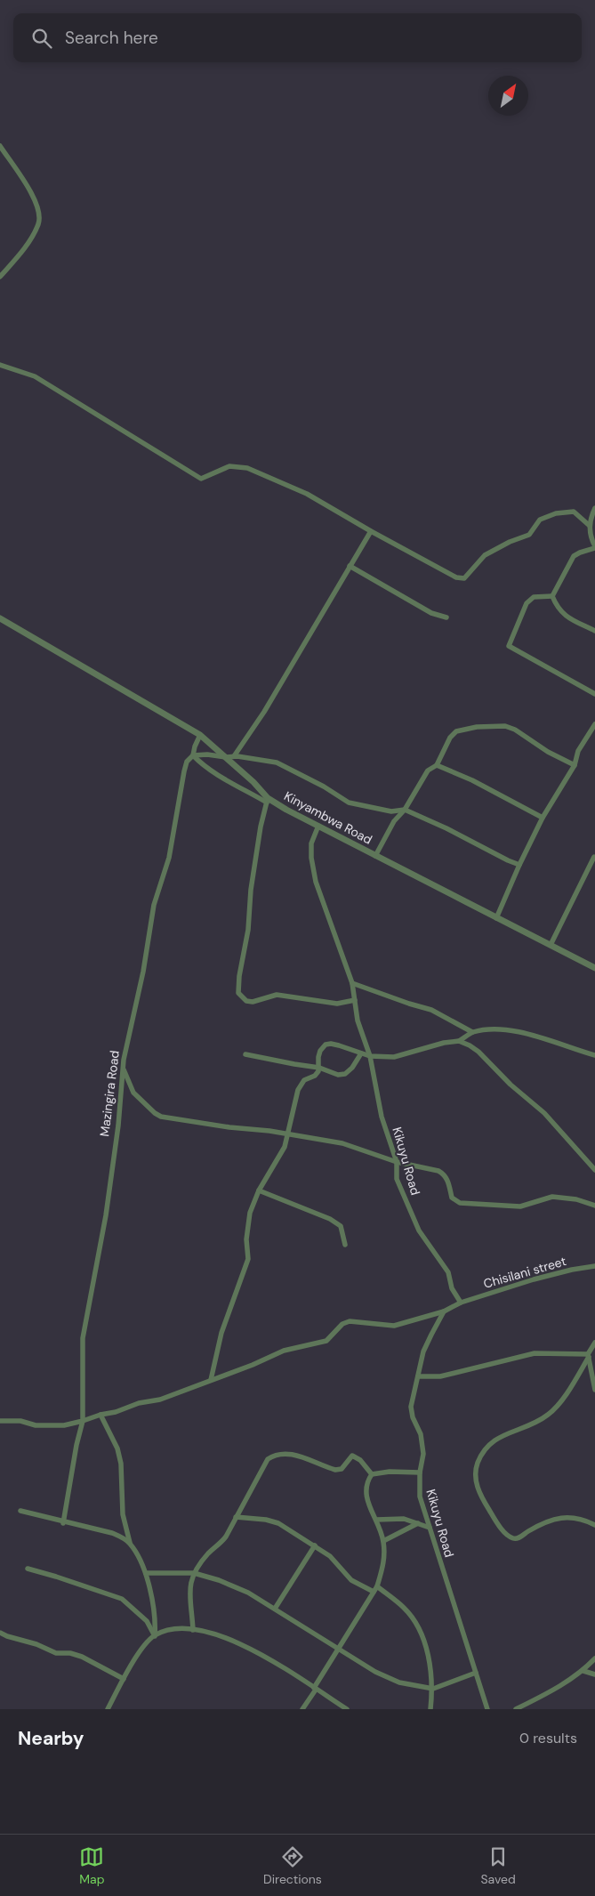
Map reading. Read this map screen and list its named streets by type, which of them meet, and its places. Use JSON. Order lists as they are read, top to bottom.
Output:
{
  "streets": {
    "street": [
      "Kinyambwa Road",
      "Mazingira Road",
      "Kikuyu Road",
      "Chisilani street"
    ]
  },
  "crossings": [
    ["Kinyambwa Road", "Mazingira Road"],
    ["Kinyambwa Road", "Kikuyu Road"],
    ["Kikuyu Road", "Chisilani street"]
  ],
  "north": "top right",
  "page": {
    "search": "Search here",
    "heading": ["Nearby", "0 results"],
    "nav": ["Map", "Directions", "Saved"]
  }
}
